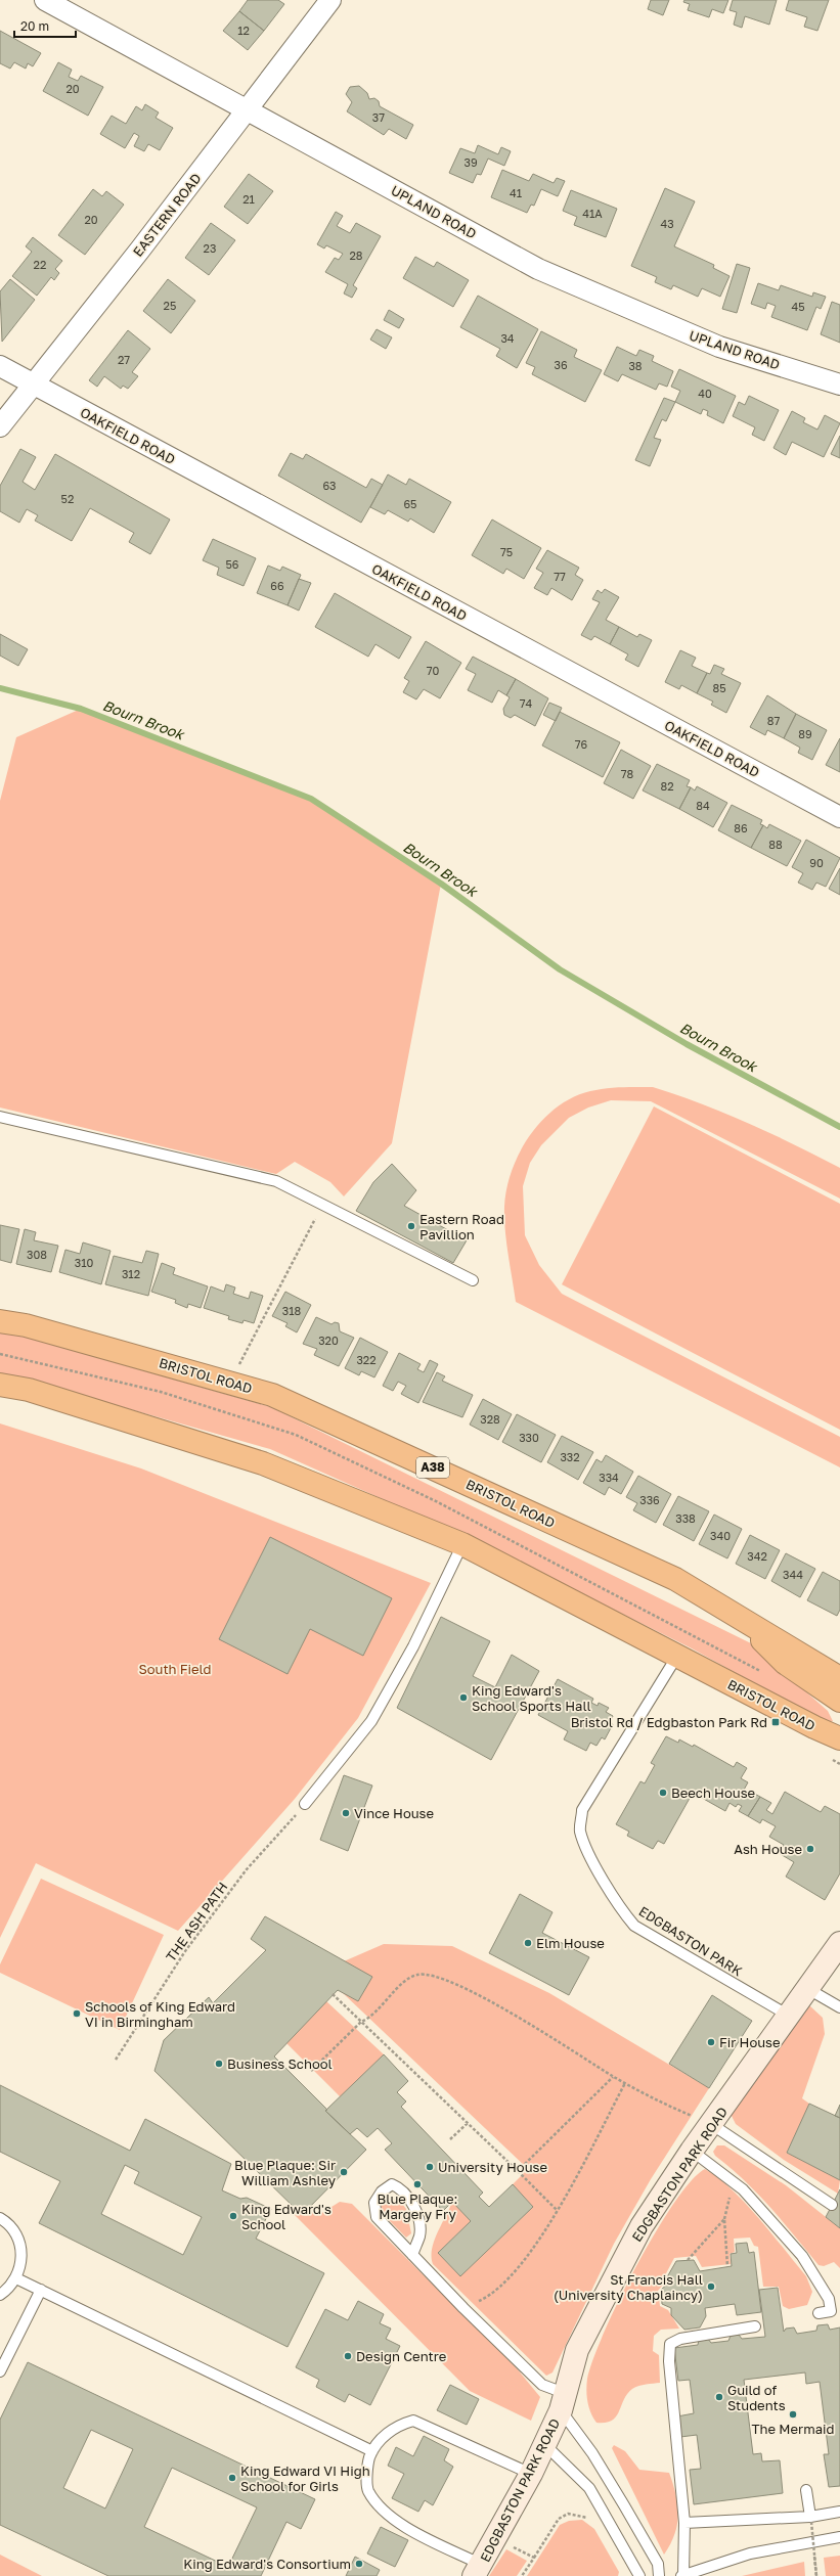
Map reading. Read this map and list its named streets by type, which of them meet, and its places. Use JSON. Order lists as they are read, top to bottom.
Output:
{
  "streets": {
    "highway": ["BRISTOL ROAD", "A38"],
    "street": [
      "UPLAND ROAD",
      "EASTERN ROAD",
      "OAKFIELD ROAD",
      "EDGBASTON PARK ROAD"
    ],
    "lane": ["EDGBASTON PARK"],
    "path": ["THE ASH PATH"]
  },
  "crossings": [
    ["UPLAND ROAD", "EASTERN ROAD"],
    ["EASTERN ROAD", "OAKFIELD ROAD"],
    ["BRISTOL ROAD", "EDGBASTON PARK"],
    ["EDGBASTON PARK", "EDGBASTON PARK ROAD"]
  ],
  "water": ["Bourn Brook"],
  "parks": ["South Field"],
  "places": {
    "other": [
      "Eastern Road Pavillion",
      "King Edward's School Sports Hall",
      "Beech House",
      "Vince House",
      "Ash House",
      "Elm House",
      "Schools of King Edward VI in Birmingham",
      "Fir House",
      "Business School",
      "University House",
      "Blue Plaque: Sir William Ashley",
      "Blue Plaque: Margery Fry",
      "King Edward's School",
      "St Francis Hall (University Chaplaincy)",
      "Design Centre",
      "Guild of Students",
      "The Mermaid",
      "King Edward VI High School for Girls",
      "King Edward's Consortium"
    ],
    "transit": ["Bristol Rd / Edgbaston Park Rd"]
  },
  "house_numbers": [
    "12",
    "20",
    "37",
    "39",
    "41",
    "21",
    "41A",
    "20",
    "43",
    "23",
    "28",
    "22",
    "25",
    "45",
    "34",
    "27",
    "36",
    "38",
    "40",
    "63",
    "52",
    "65",
    "75",
    "56",
    "77",
    "66",
    "70",
    "85",
    "74",
    "87",
    "89",
    "76",
    "78",
    "82",
    "84",
    "86",
    "88",
    "90",
    "308",
    "310",
    "312",
    "318",
    "320",
    "322",
    "328",
    "330",
    "332",
    "334",
    "336",
    "338",
    "340",
    "342",
    "344"
  ],
  "scale_bar": "20 m"
}
